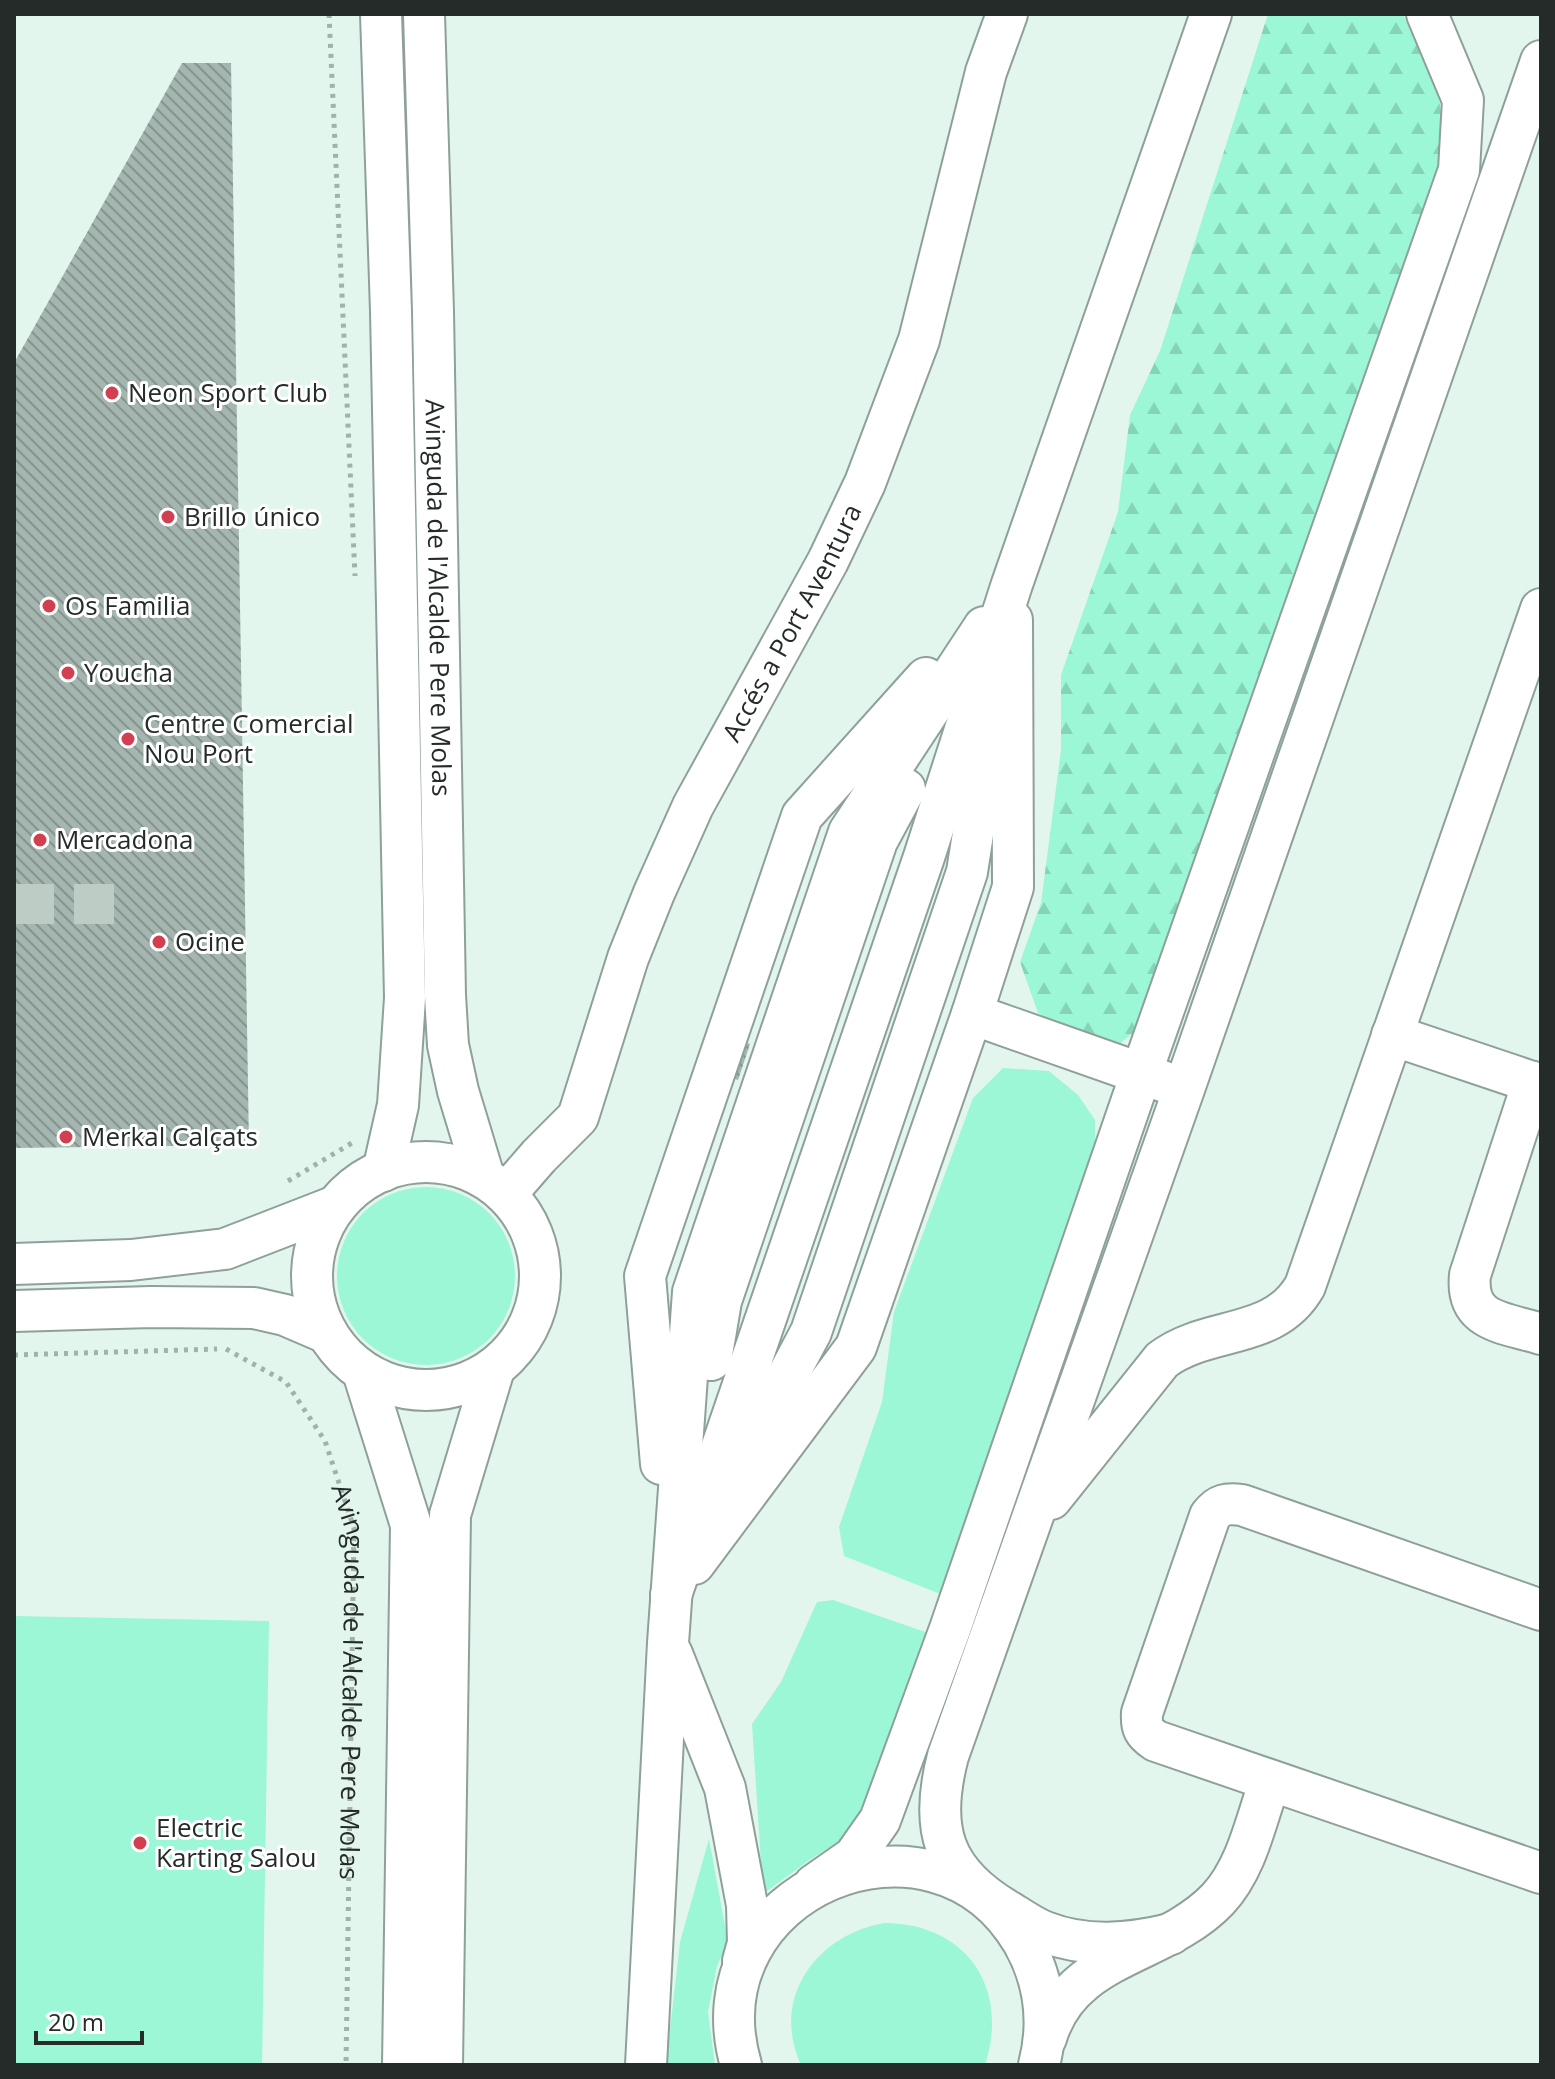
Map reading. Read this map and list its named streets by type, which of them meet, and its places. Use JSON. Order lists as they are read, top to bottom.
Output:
{
  "streets": {
    "street": ["Avinguda de l'Alcalde Pere Molas", "Accés a Port Aventura"]
  },
  "crossings": [
    ["Avinguda de l'Alcalde Pere Molas", "Accés a Port Aventura"]
  ],
  "places": [
    "Neon Sport Club",
    "Brillo único",
    "Os Familia",
    "Youcha",
    "Centre Comercial Nou Port",
    "Mercadona",
    "Ocine",
    "Merkal Calçats",
    "Electric Karting Salou"
  ],
  "scale_bar": "20 m"
}
